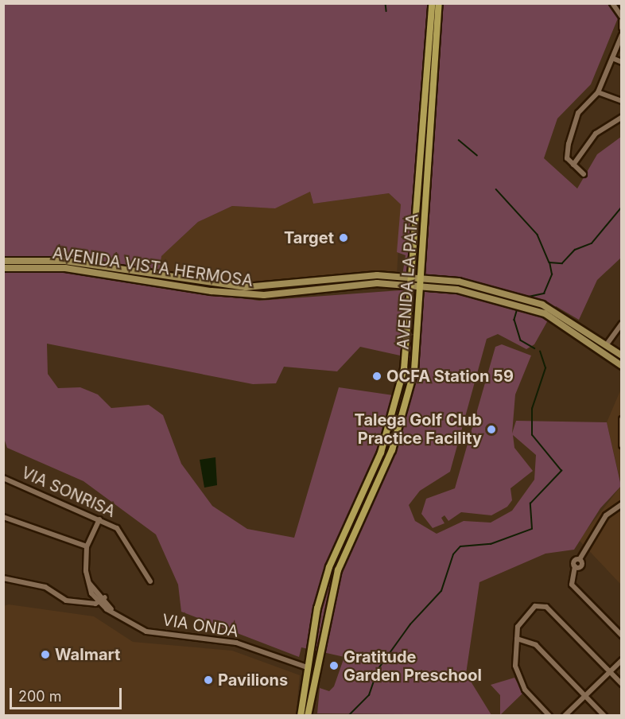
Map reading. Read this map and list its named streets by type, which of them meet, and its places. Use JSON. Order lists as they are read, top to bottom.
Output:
{
  "streets": {
    "highway": ["AVENIDA LA PATA"],
    "main road": ["AVENIDA VISTA HERMOSA"],
    "street": ["VIA SONRISA", "VIA ONDA"]
  },
  "crossings": [
    ["AVENIDA VISTA HERMOSA", "AVENIDA LA PATA"],
    ["AVENIDA LA PATA", "VIA ONDA"],
    ["VIA SONRISA", "VIA ONDA"]
  ],
  "places": [
    "Target",
    "OCFA Station 59",
    "Talega Golf Club Practice Facility",
    "Walmart",
    "Gratitude Garden Preschool",
    "Pavilions"
  ],
  "scale_bar": "200 m"
}
